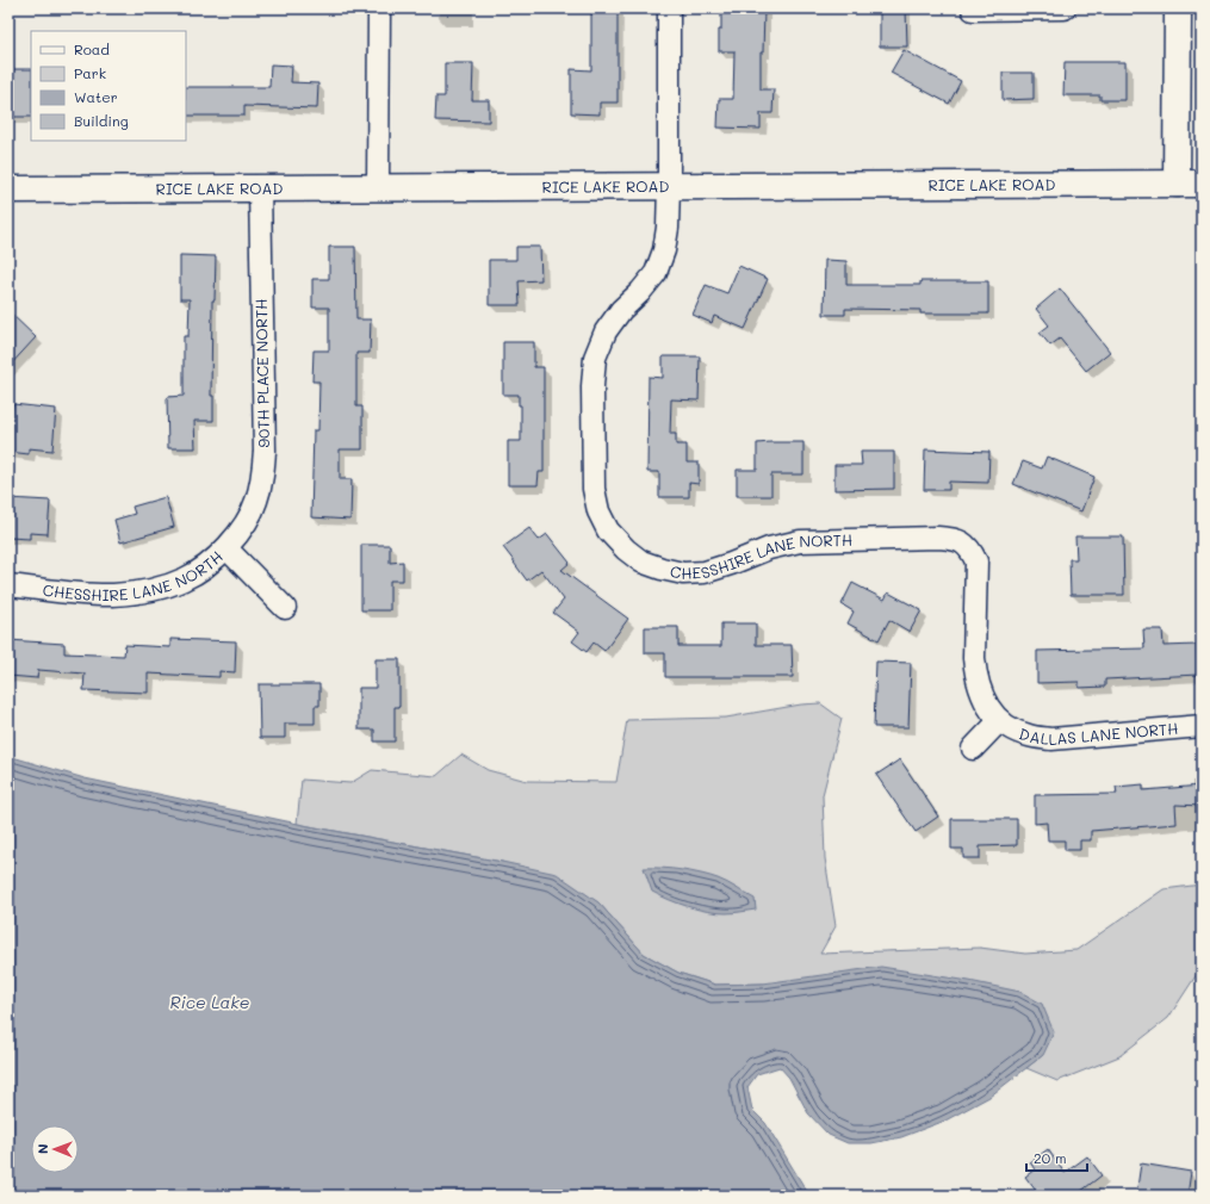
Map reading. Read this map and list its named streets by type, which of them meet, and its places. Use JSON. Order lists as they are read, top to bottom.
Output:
{
  "streets": {
    "street": [
      "RICE LAKE ROAD",
      "90TH PLACE NORTH",
      "CHESSHIRE LANE NORTH",
      "DALLAS LANE NORTH"
    ]
  },
  "crossings": [
    ["RICE LAKE ROAD", "90TH PLACE NORTH"],
    ["RICE LAKE ROAD", "CHESSHIRE LANE NORTH"],
    ["90TH PLACE NORTH", "CHESSHIRE LANE NORTH"],
    ["CHESSHIRE LANE NORTH", "DALLAS LANE NORTH"]
  ],
  "water": ["Rice Lake"],
  "legend": [
    "Road",
    "Park",
    "Water",
    "Building"
  ],
  "scale_bar": "20 m",
  "north": "left"
}
